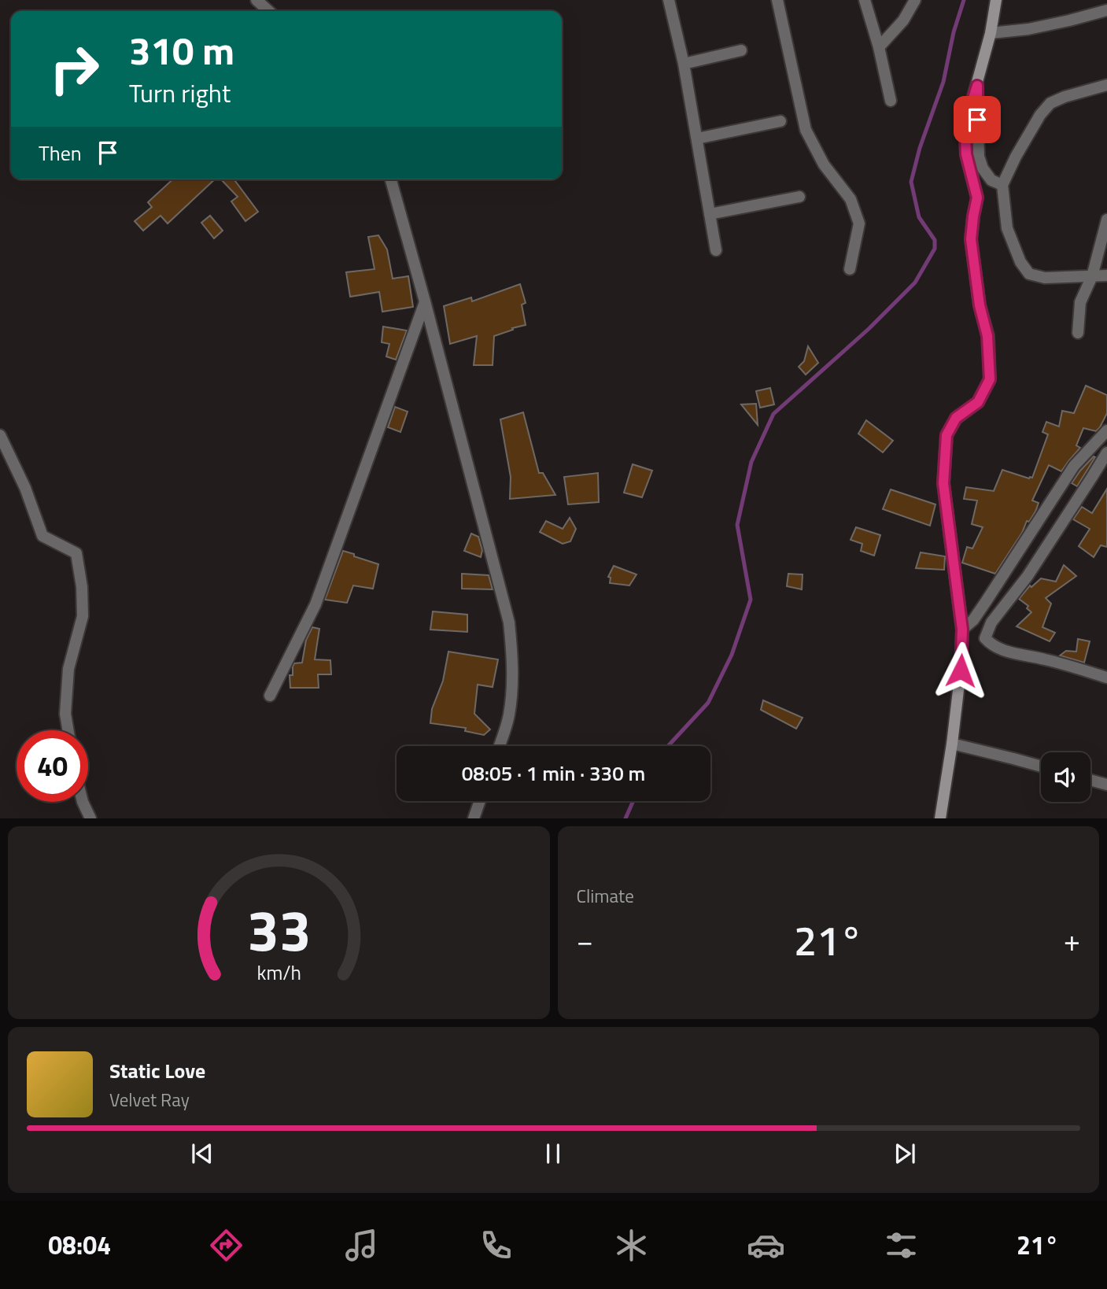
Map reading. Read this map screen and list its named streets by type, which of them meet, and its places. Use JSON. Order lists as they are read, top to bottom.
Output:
{
  "page": {
    "turn": ["310 m", "Turn right"],
    "then": "Then",
    "limit": "40",
    "trip": "08:05 · 1 min · 330 m",
    "tile": "Climate",
    "heat": ["−", "21°", "+"],
    "song": ["Static Love", "Velvet Ray"],
    "tabs": ["08:04", "21°"],
    "gauge": ["33", "km/h"]
  }
}
